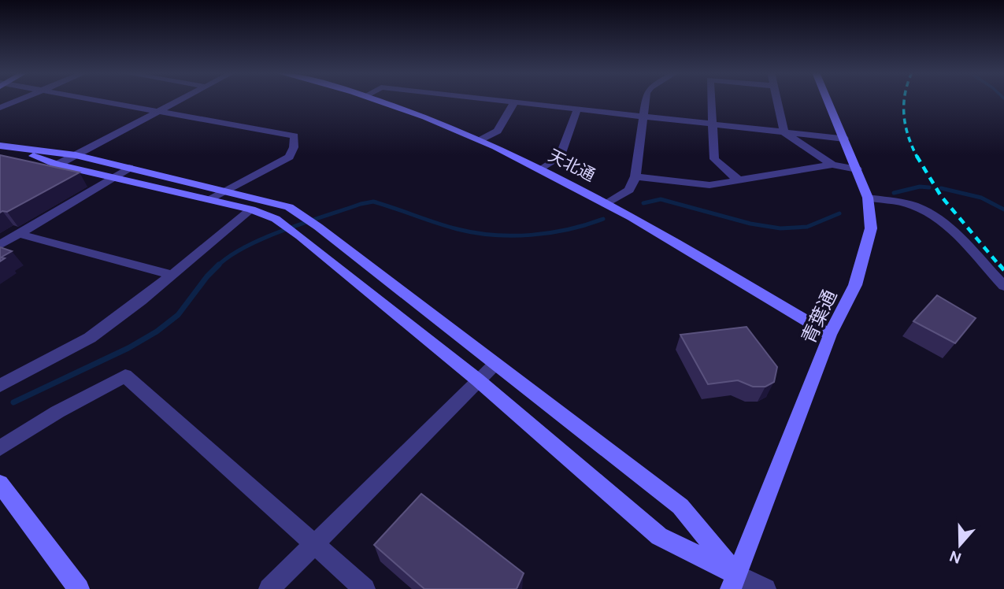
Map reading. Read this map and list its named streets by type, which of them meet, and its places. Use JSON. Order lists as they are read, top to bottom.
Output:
{
  "streets": {
    "street": ["天北通", "青葉通"]
  },
  "crossings": [
    ["天北通", "青葉通"]
  ],
  "north": "bottom"
}
